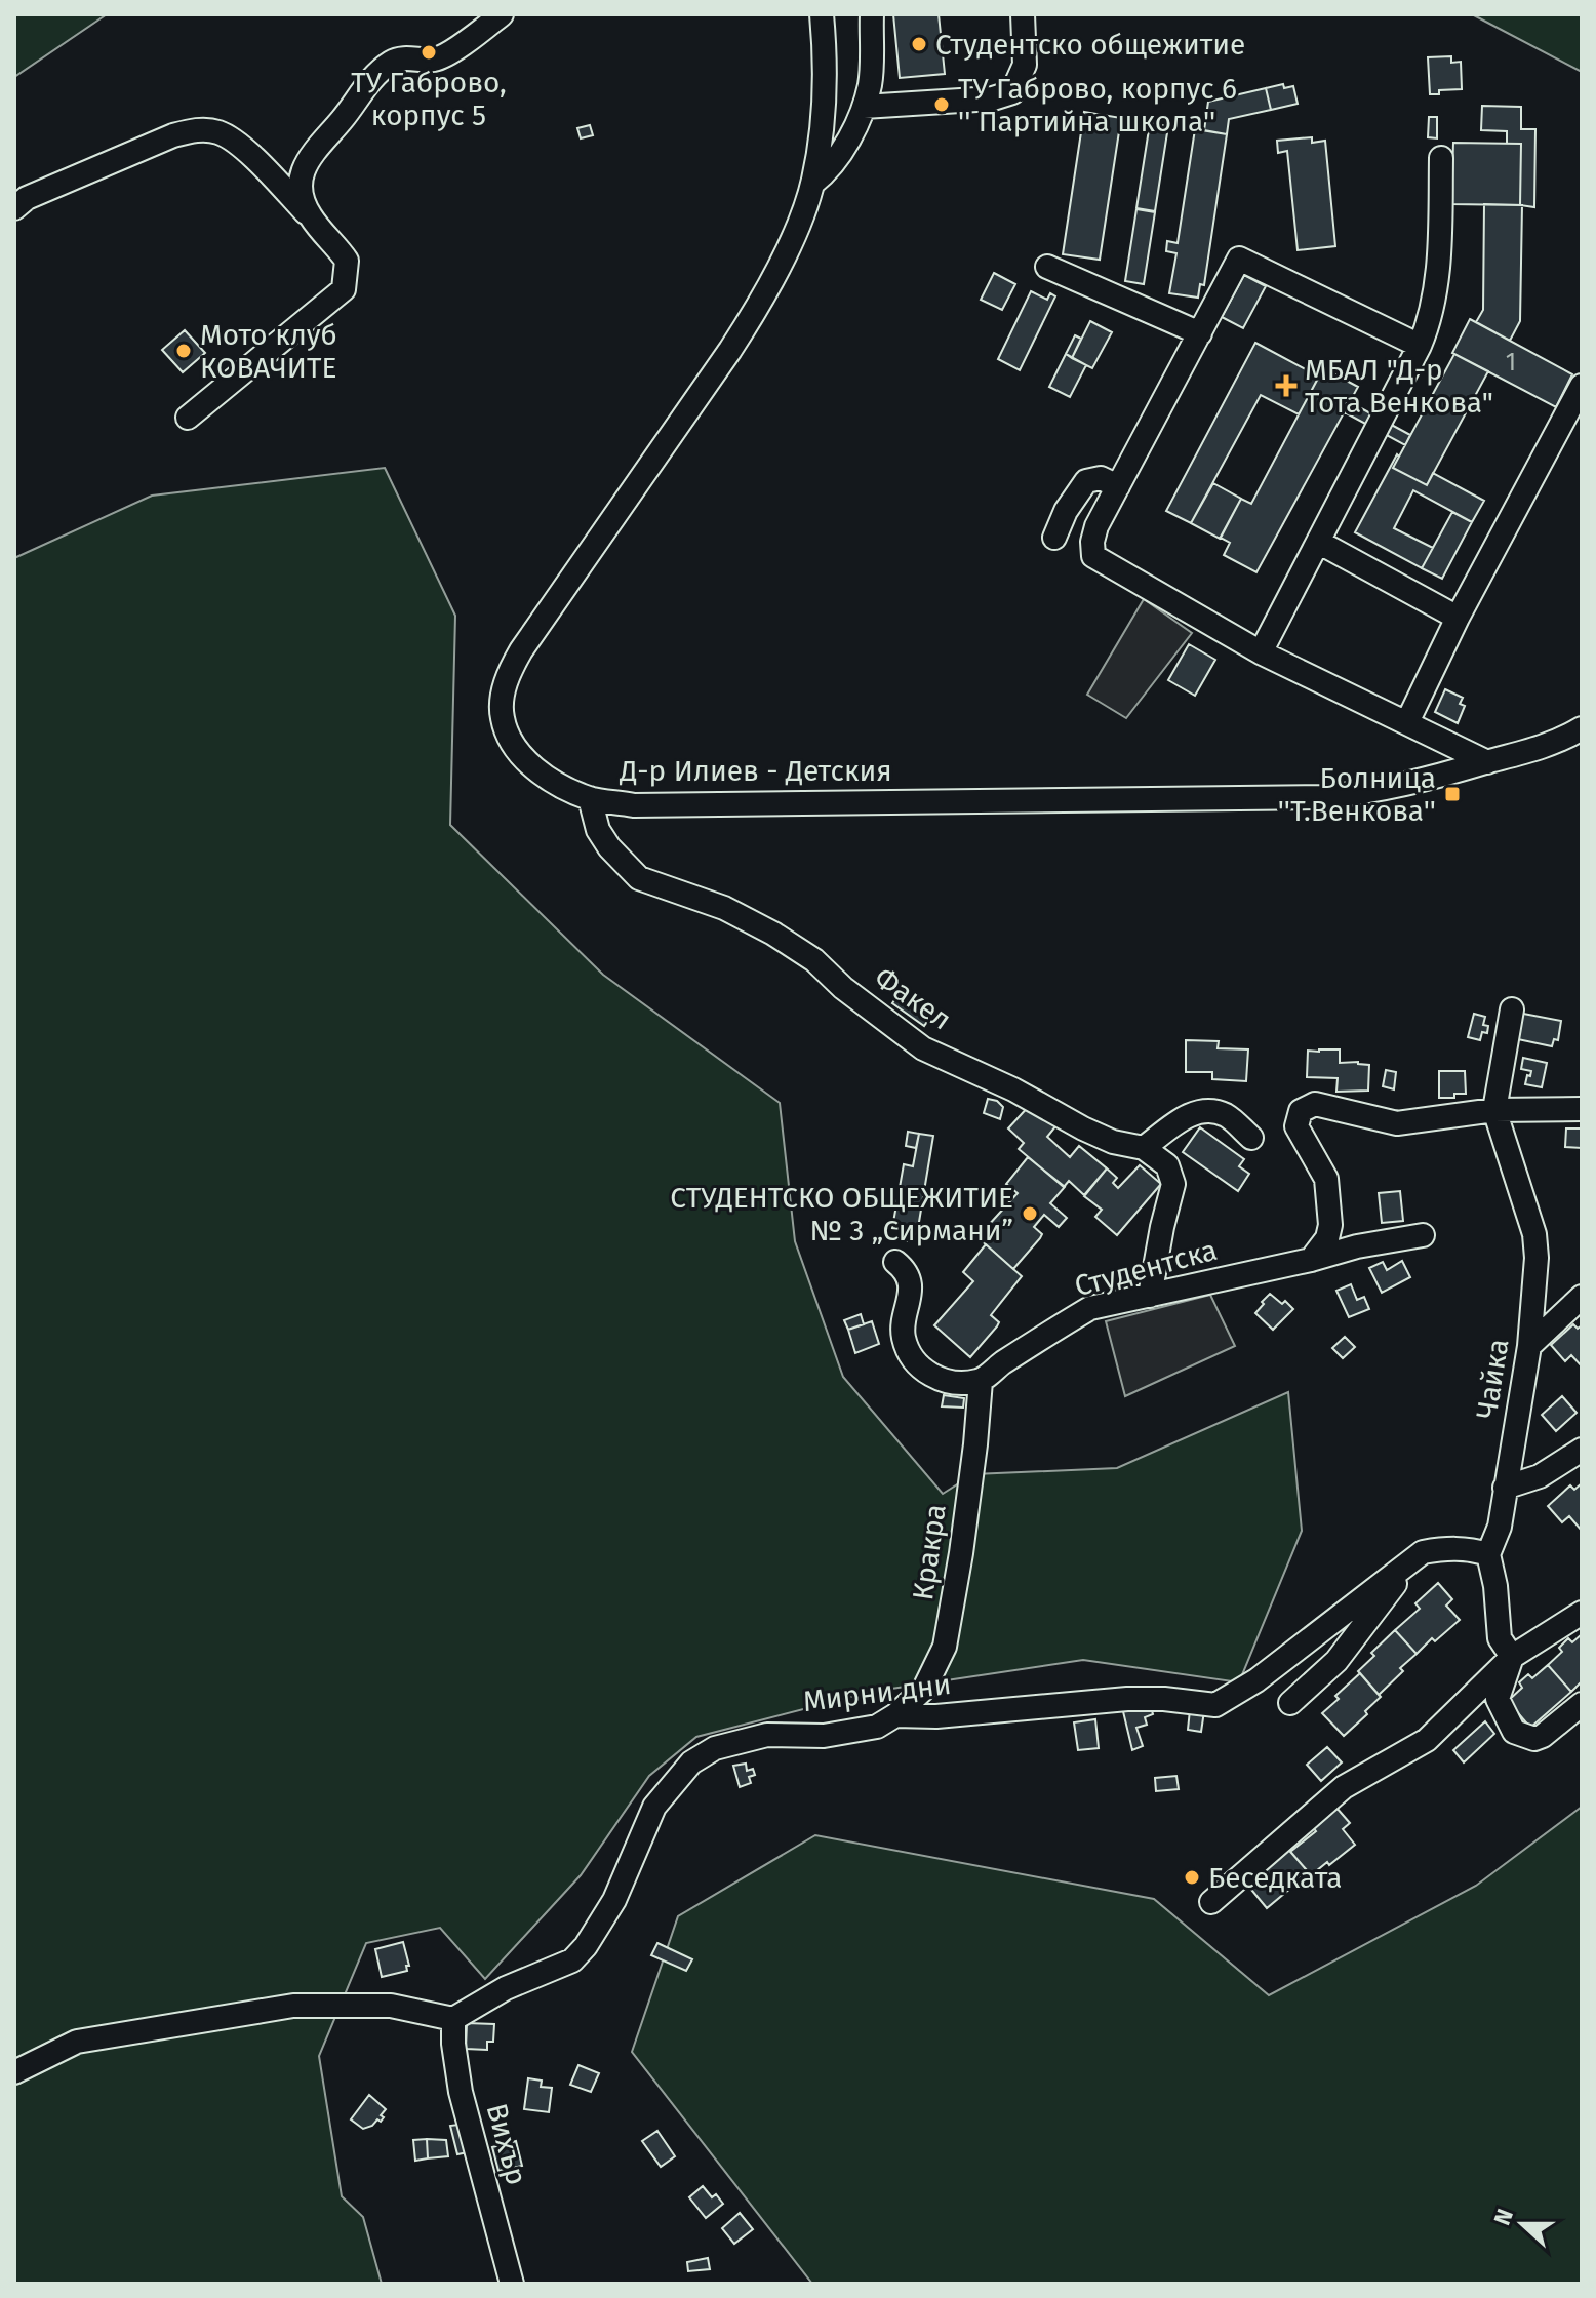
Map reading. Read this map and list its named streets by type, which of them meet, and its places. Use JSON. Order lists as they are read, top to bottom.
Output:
{
  "streets": {
    "street": [
      "Д-р Илиев - Детския",
      "Факел",
      "Студентска",
      "Чайка",
      "Кракра",
      "Мирни дни",
      "Вихър"
    ]
  },
  "crossings": [
    ["Д-р Илиев - Детския", "Факел"],
    ["Студентска", "Кракра"],
    ["Чайка", "Мирни дни"],
    ["Кракра", "Мирни дни"],
    ["Мирни дни", "Вихър"]
  ],
  "places": {
    "other": [
      "Студентско общежитие",
      "ТУ Габрово, корпус 5",
      "ТУ Габрово, корпус 6 '' Партийна школа''",
      "Мото клуб КОВАЧИТЕ",
      "СТУДЕНТСКО ОБЩЕЖИТИЕ № 3 „Сирмани”",
      "Беседката"
    ],
    "health": ["МБАЛ \"Д-р Тота Венкова\""],
    "transit": ["Болница ''Т.Венкова''"]
  },
  "house_numbers": ["1"],
  "north": "left"
}
